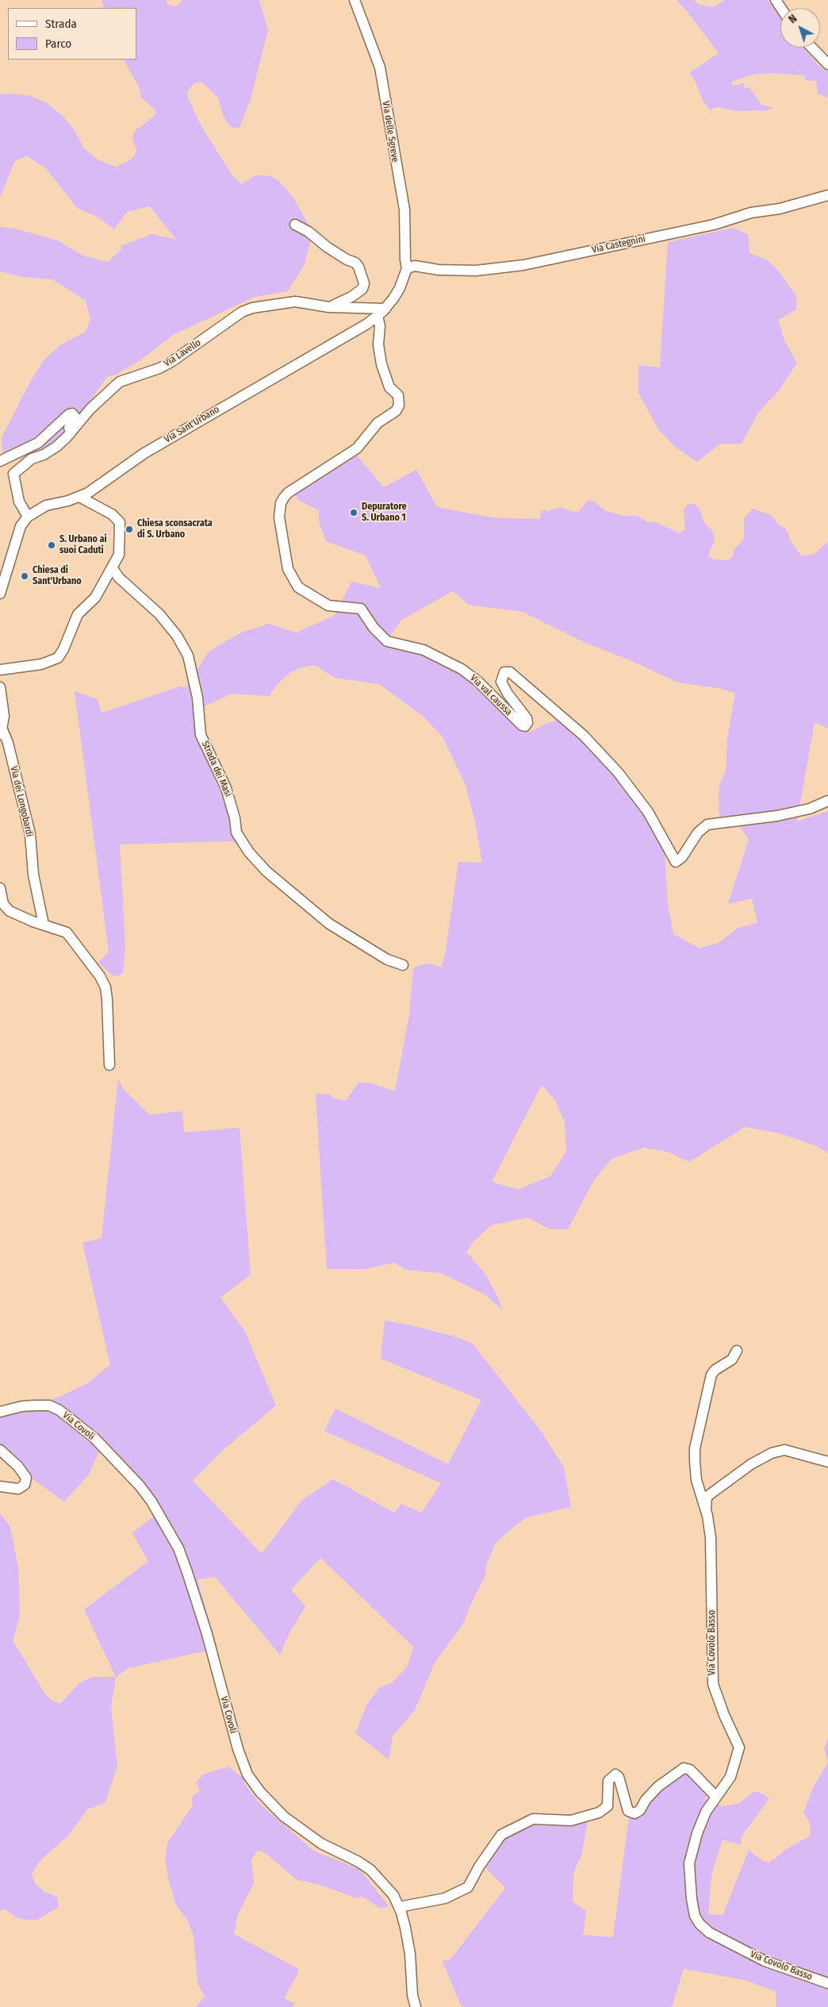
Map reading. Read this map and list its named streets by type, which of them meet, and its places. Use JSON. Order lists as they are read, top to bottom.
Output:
{
  "streets": {
    "street": [
      "Via delle Sgreve",
      "Via Castegnini",
      "Via Lavello",
      "Via Sant'Urbano",
      "Via val caussa",
      "Strada dei Masi",
      "Via dei Longobardi",
      "Via Covoli",
      "Via Covolo Basso"
    ]
  },
  "crossings": [
    ["Via delle Sgreve", "Via Castegnini"],
    ["Via delle Sgreve", "Via Sant'Urbano"],
    ["Via Castegnini", "Via Sant'Urbano"],
    ["Via Lavello", "Via Sant'Urbano"],
    ["Via Lavello", "Via val caussa"],
    ["Via Sant'Urbano", "Via val caussa"]
  ],
  "places": [
    "Depuratore S. Urbano 1",
    "Chiesa sconsacrata di S. Urbano",
    "S. Urbano ai suoi Caduti",
    "Chiesa di Sant'Urbano"
  ],
  "legend": ["Strada", "Parco"],
  "north": "top left"
}
